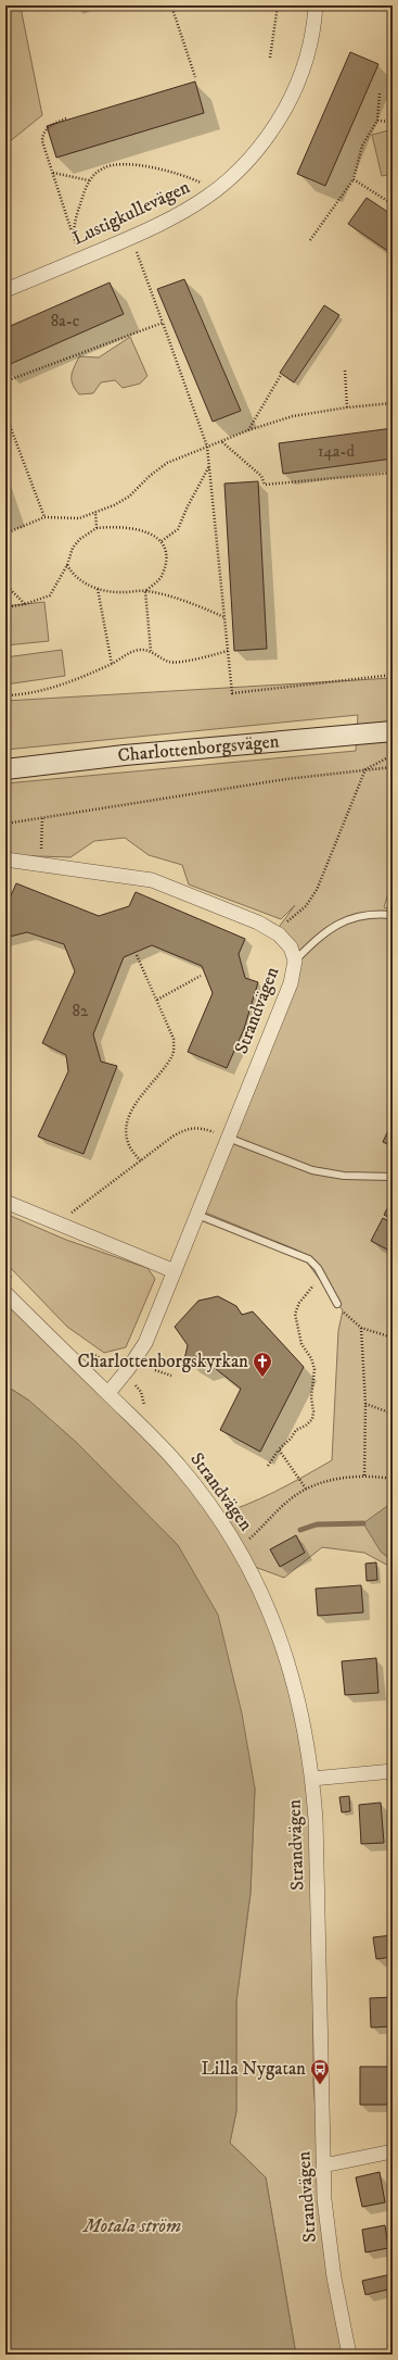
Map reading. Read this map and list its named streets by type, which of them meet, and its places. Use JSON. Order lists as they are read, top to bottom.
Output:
{
  "streets": {
    "main road": ["Charlottenborgsvägen"],
    "street": ["Lustigkullevägen", "Strandvägen"]
  },
  "water": ["Motala ström"],
  "places": {
    "church": ["Charlottenborgskyrkan"],
    "bus stop": ["Lilla Nygatan"]
  },
  "house_numbers": ["8a-c", "14a-d", "82"]
}
